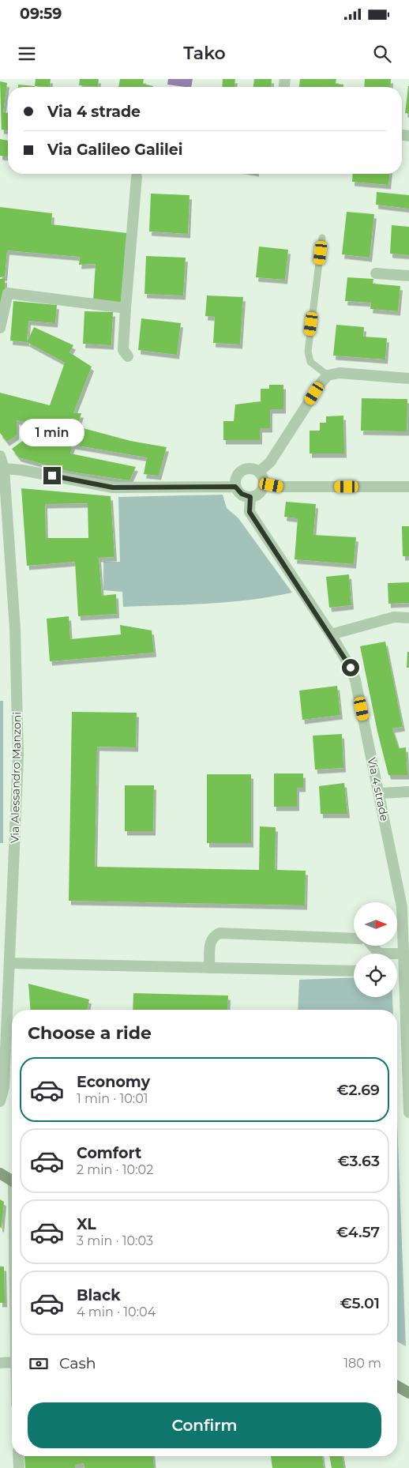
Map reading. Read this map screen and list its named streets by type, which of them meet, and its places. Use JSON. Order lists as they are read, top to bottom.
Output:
{
  "streets": {
    "street": ["Via Alessandro Manzoni", "Via 4 strade"]
  },
  "north": "right",
  "page": {
    "status": "09:59",
    "header": "Tako",
    "banner": ["Via 4 strade", "Via Galileo Galilei"],
    "bubble": "1 min",
    "heading": "Choose a ride",
    "list": [
      {
        "name": "Economy",
        "note": "1 min · 10:01",
        "value": "€2.69"
      },
      {
        "name": "Comfort",
        "note": "2 min · 10:02",
        "value": "€3.63"
      },
      {
        "name": "XL",
        "note": "3 min · 10:03",
        "value": "€4.57"
      },
      {
        "name": "Black",
        "note": "4 min · 10:04",
        "value": "€5.01"
      }
    ],
    "pay": ["Cash", "180 m"],
    "buttons": "Confirm"
  }
}
